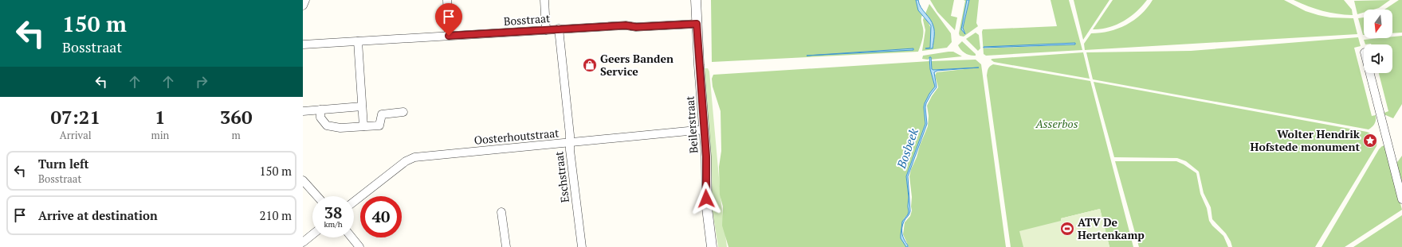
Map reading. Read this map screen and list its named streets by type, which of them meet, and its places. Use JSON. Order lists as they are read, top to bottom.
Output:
{
  "streets": {
    "street": [
      "Bosstraat",
      "Beilerstraat",
      "Oosterhoutstraat",
      "Eschstraat"
    ]
  },
  "crossings": [
    ["Bosstraat", "Beilerstraat"],
    ["Bosstraat", "Eschstraat"],
    ["Beilerstraat", "Oosterhoutstraat"],
    ["Oosterhoutstraat", "Eschstraat"]
  ],
  "water": ["Bosbeek"],
  "parks": ["Asserbos"],
  "places": {
    "shop": ["Geers Banden Service"],
    "place": ["Wolter Hendrik Hofstede monument"],
    "sports": ["ATV De Hertenkamp"]
  },
  "north": "bottom",
  "page": {
    "turn": ["150 m", "Bosstraat"],
    "eta": [
      "07:21",
      "Arrival",
      "1",
      "min",
      "360",
      "m"
    ],
    "list": [
      {
        "name": "Turn left",
        "note": "Bosstraat",
        "value": "150 m"
      },
      {
        "name": "Arrive at destination",
        "value": "210 m"
      }
    ],
    "speed": "38 km/h",
    "limit": "40"
  }
}
